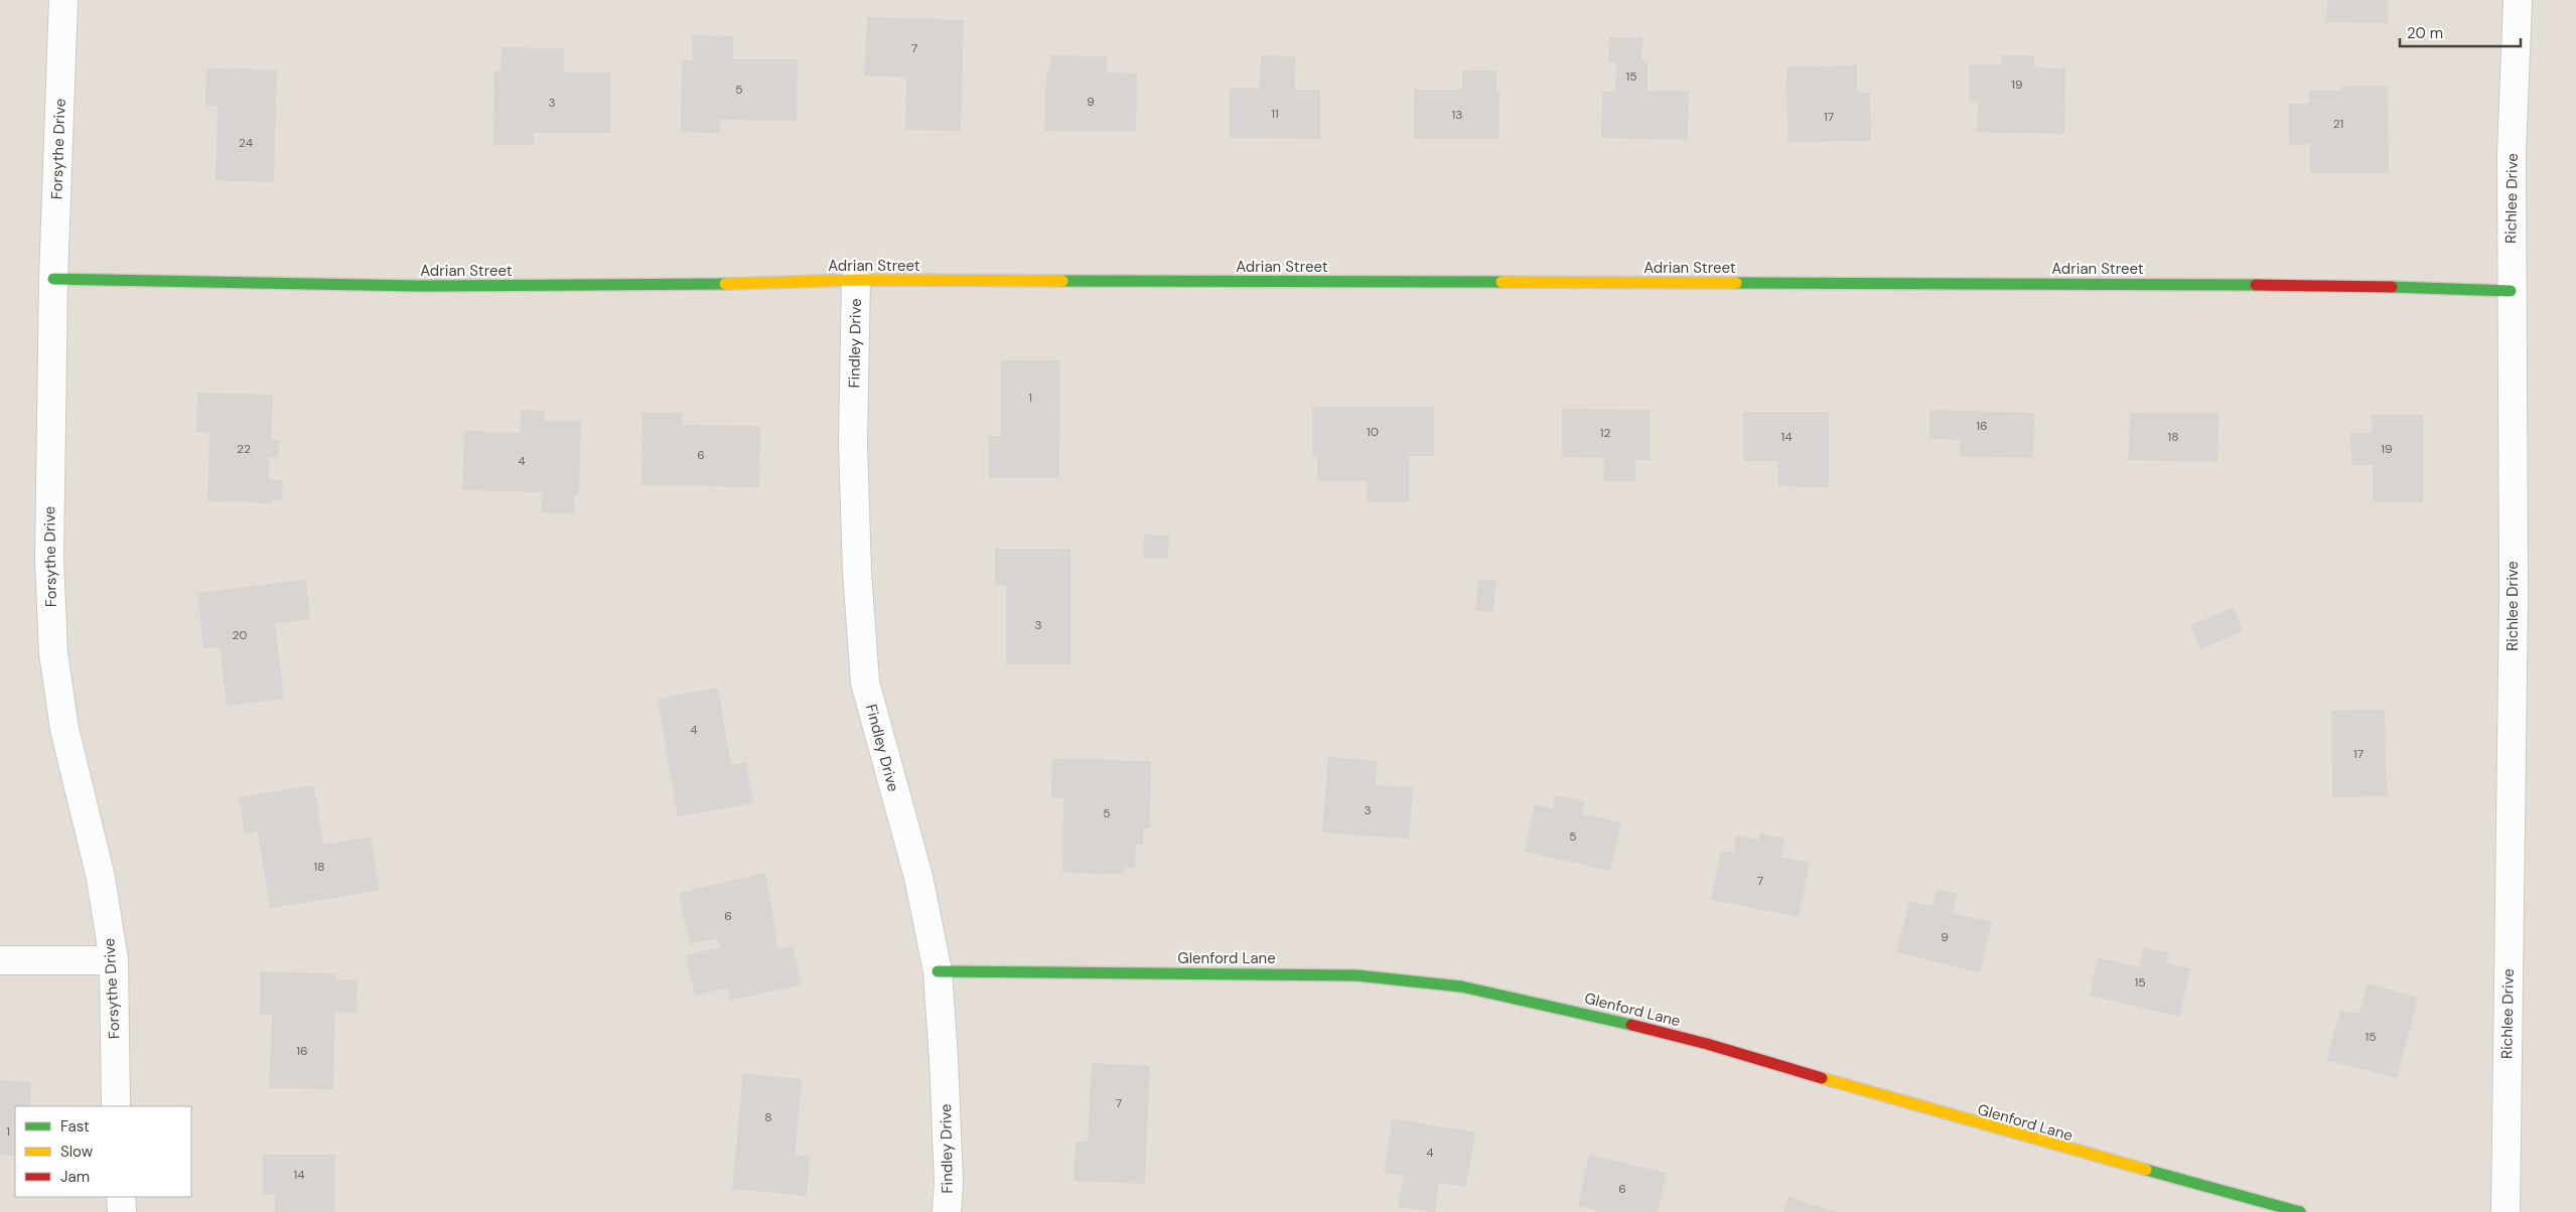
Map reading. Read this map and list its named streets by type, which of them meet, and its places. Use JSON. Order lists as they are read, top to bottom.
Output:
{
  "streets": {
    "street": [
      "Forsythe Drive",
      "Richlee Drive",
      "Adrian Street",
      "Findley Drive",
      "Glenford Lane"
    ]
  },
  "crossings": [
    ["Forsythe Drive", "Adrian Street"],
    ["Richlee Drive", "Adrian Street"],
    ["Adrian Street", "Findley Drive"],
    ["Findley Drive", "Glenford Lane"]
  ],
  "house_numbers": [
    "7",
    "15",
    "19",
    "5",
    "9",
    "3",
    "11",
    "13",
    "17",
    "21",
    "24",
    "1",
    "16",
    "10",
    "12",
    "14",
    "18",
    "22",
    "19",
    "6",
    "4",
    "3",
    "20",
    "4",
    "17",
    "3",
    "5",
    "5",
    "18",
    "7",
    "6",
    "9",
    "15",
    "15",
    "16",
    "7",
    "8",
    "1",
    "4",
    "14",
    "6"
  ],
  "legend": ["Fast", "Slow", "Jam"],
  "scale_bar": "20 m"
}
